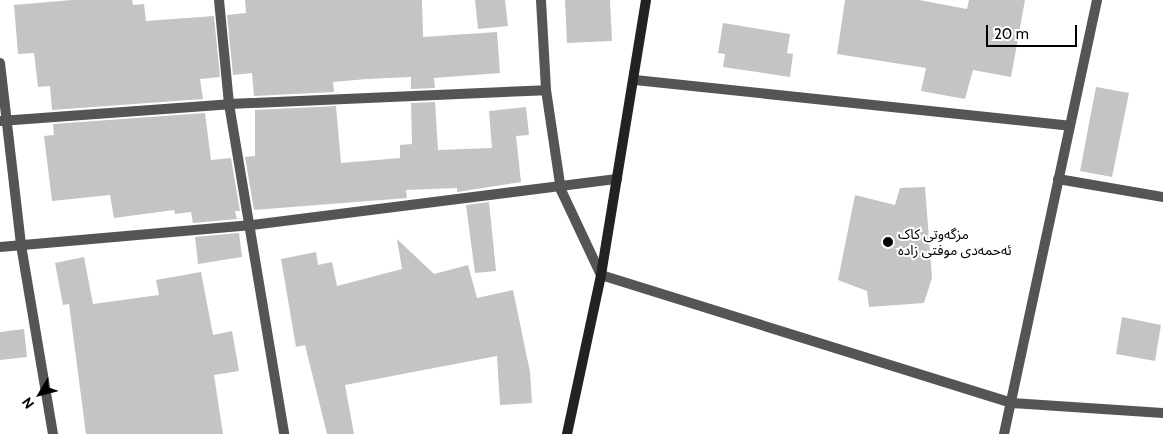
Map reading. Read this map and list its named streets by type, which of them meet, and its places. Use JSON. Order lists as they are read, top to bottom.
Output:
{
  "places": ["مزگەوتی کاک ئەحمەدی موفتی زادە"],
  "scale_bar": "20 m",
  "north": "bottom left"
}
